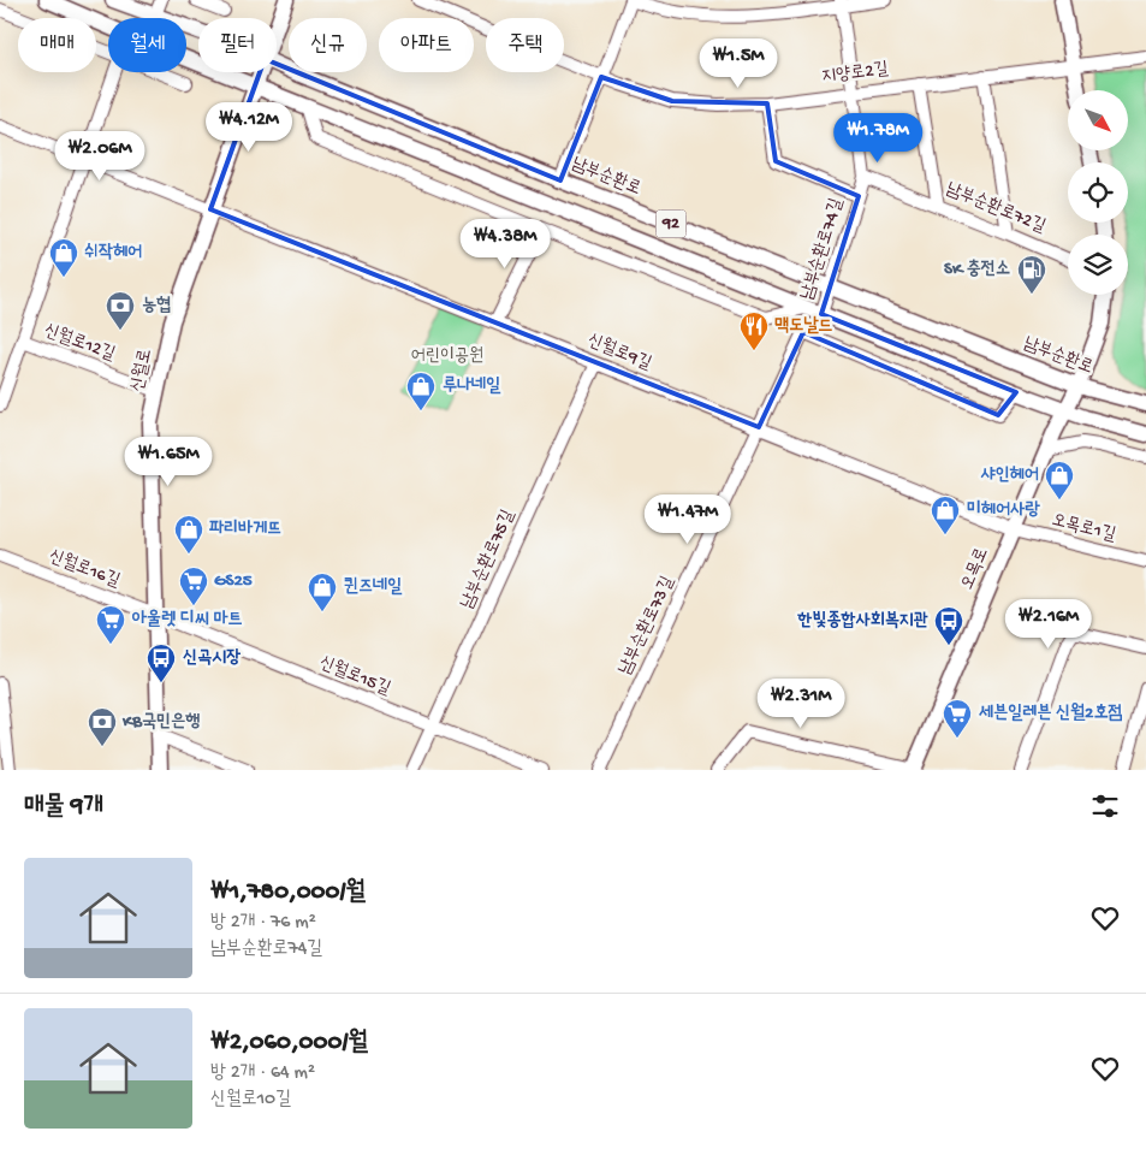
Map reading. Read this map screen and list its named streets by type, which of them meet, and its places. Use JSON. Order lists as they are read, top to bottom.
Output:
{
  "streets": {
    "main road": [
      "남부순환로",
      "92",
      "신월로",
      "오목로"
    ],
    "street": [
      "지양로2길",
      "남부순환로72길",
      "남부순환로74길",
      "신월로12길",
      "신월로9길",
      "오목로1길",
      "남부순환로75길",
      "신월로16길",
      "남부순환로73길",
      "신월로15길"
    ]
  },
  "crossings": [
    ["지양로2길", "남부순환로74길"],
    ["남부순환로", "남부순환로74길"],
    ["남부순환로", "오목로"],
    ["남부순환로72길", "남부순환로74길"],
    ["92", "남부순환로74길"],
    ["92", "신월로"],
    ["92", "오목로"],
    ["92", "남부순환로73길"],
    ["신월로12길", "신월로"],
    ["신월로9길", "신월로"],
    ["신월로9길", "오목로1길"],
    ["신월로9길", "남부순환로75길"],
    ["신월로9길", "오목로"],
    ["신월로9길", "남부순환로73길"],
    ["신월로", "신월로16길"],
    ["신월로", "신월로15길"],
    ["오목로1길", "오목로"],
    ["남부순환로75길", "신월로15길"],
    ["신월로16길", "신월로15길"]
  ],
  "parks": ["어린이공원"],
  "places": {
    "shop": [
      "쉬작헤어",
      "루나네일",
      "샤인헤어",
      "미헤어사랑",
      "파리바게뜨",
      "퀸즈네일"
    ],
    "fuel station": ["SK 충전소"],
    "bank": ["농협", "KB국민은행"],
    "restaurant": ["맥도날드"],
    "supermarket": ["GS25", "아울렛 디씨 마트", "세븐일레븐 신월2호점"],
    "bus stop": ["한빛종합사회복지관", "신곡시장"]
  },
  "north": "bottom right",
  "page": {
    "chip": [
      "매매",
      "월세",
      "필터",
      "신규",
      "아파트",
      "주택"
    ],
    "price": [
      "₩1.5M",
      "₩4.12M",
      "₩1.78M",
      "₩2.06M",
      "₩4.38M",
      "₩1.65M",
      "₩1.47M",
      "₩2.16M",
      "₩2.31M"
    ],
    "heading": "매물 9개",
    "list": [
      {
        "name": "₩1,780,000/월",
        "note": "방 2개 · 76 m² · 남부순환로74길"
      },
      {
        "name": "₩2,060,000/월",
        "note": "방 2개 · 64 m² · 신월로10길"
      }
    ]
  }
}
